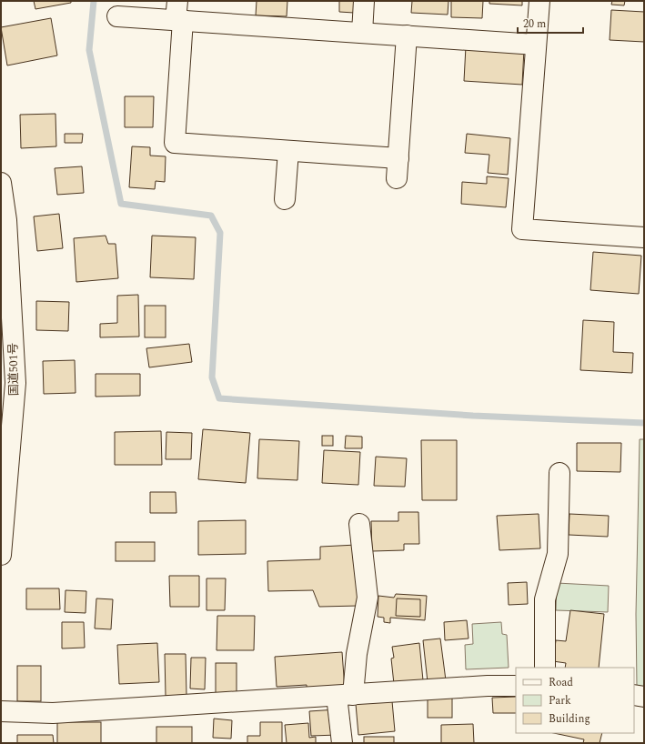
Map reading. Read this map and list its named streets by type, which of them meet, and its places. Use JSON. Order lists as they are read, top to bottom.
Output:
{
  "streets": {
    "main road": ["国道501号"]
  },
  "legend": ["Road", "Park", "Building"],
  "scale_bar": "20 m"
}
